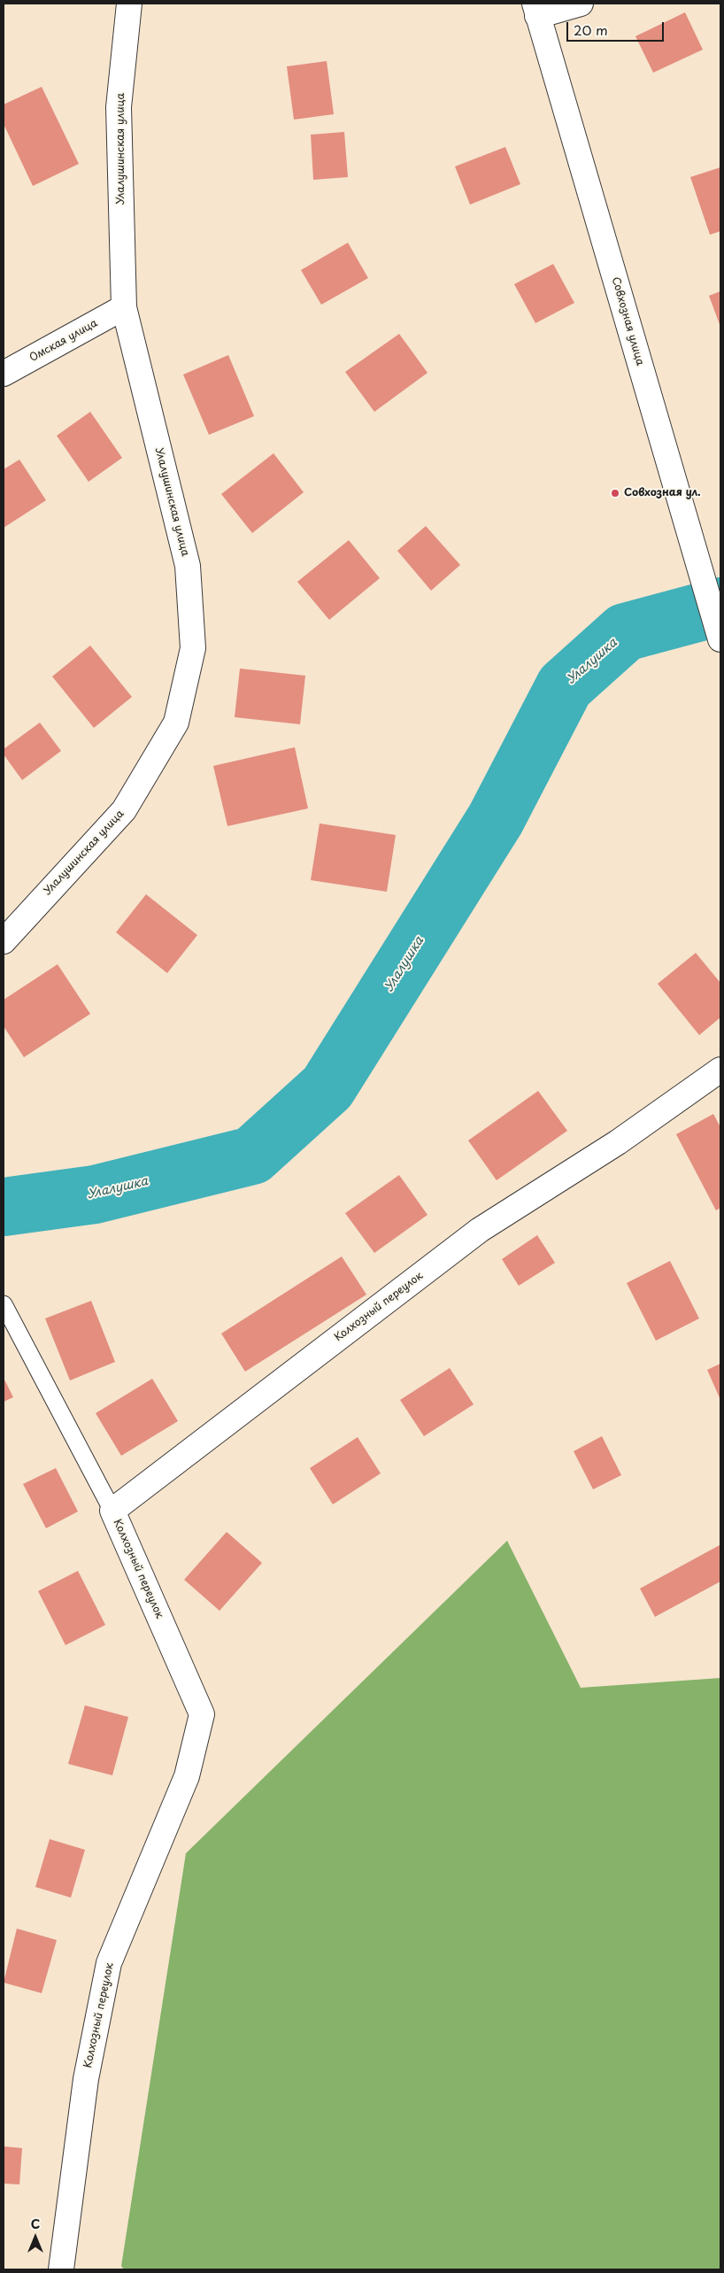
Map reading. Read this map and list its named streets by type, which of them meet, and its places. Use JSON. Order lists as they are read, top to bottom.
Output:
{
  "streets": {
    "street": [
      "Улалушинская улица",
      "Совхозная улица",
      "Омская улица",
      "Колхозный переулок"
    ]
  },
  "crossings": [
    ["Улалушинская улица", "Омская улица"]
  ],
  "water": ["Улалушка"],
  "places": ["Совхозная ул."],
  "scale_bar": "20 m",
  "north": "top"
}
